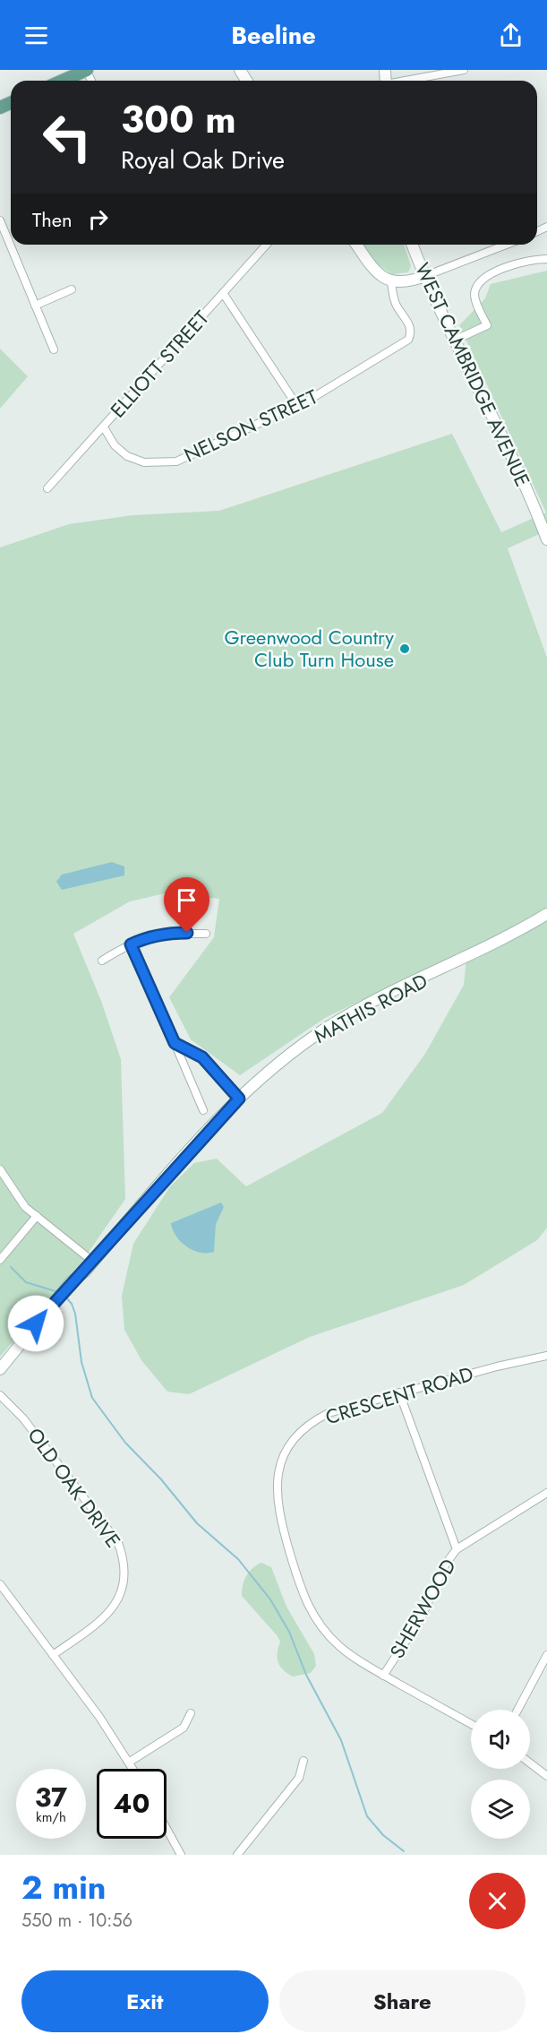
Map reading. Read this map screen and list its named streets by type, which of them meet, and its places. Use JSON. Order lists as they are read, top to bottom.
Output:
{
  "streets": {
    "street": [
      "ELLIOTT STREET",
      "WEST CAMBRIDGE AVENUE",
      "NELSON STREET",
      "MATHIS ROAD",
      "CRESCENT ROAD",
      "OLD OAK DRIVE",
      "SHERWOOD"
    ]
  },
  "crossings": [
    ["ELLIOTT STREET", "NELSON STREET"],
    ["CRESCENT ROAD", "SHERWOOD"]
  ],
  "places": ["Greenwood Country Club Turn House"],
  "page": {
    "header": "Beeline",
    "turn": ["300 m", "Royal Oak Drive"],
    "then": "Then",
    "speed": "37 km/h",
    "limit": "40",
    "heading": ["2 min", "550 m · 10:56"],
    "buttons": ["Exit", "Share"]
  }
}
